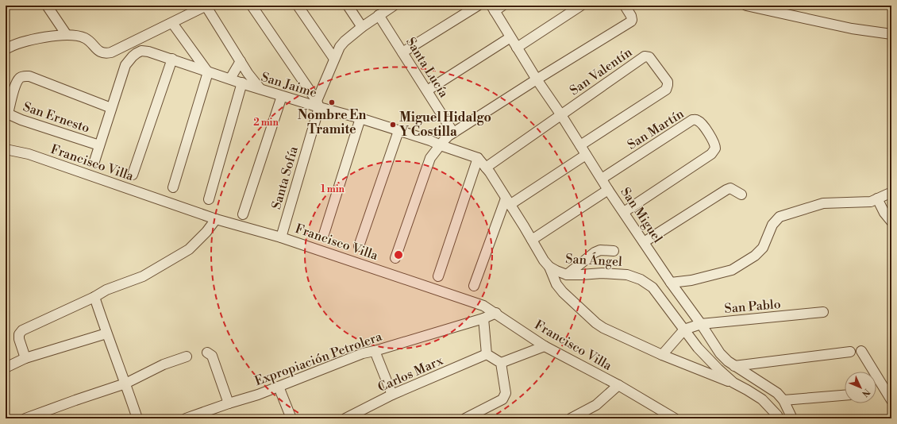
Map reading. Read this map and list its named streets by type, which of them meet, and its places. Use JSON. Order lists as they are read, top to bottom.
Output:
{
  "streets": {
    "street": [
      "Santa Lucía",
      "San Valentín",
      "San Jaime",
      "San Ernesto",
      "San Martín",
      "Francisco Villa",
      "Santa Sofía",
      "San Miguel",
      "San Ángel",
      "San Pablo",
      "Expropiación Petrolera",
      "Carlos Marx"
    ]
  },
  "crossings": [
    ["Santa Lucía", "Santa Sofía"],
    ["San Valentín", "San Miguel"],
    ["San Jaime", "San Ernesto"],
    ["San Jaime", "Santa Sofía"],
    ["San Martín", "San Miguel"],
    ["Francisco Villa", "Santa Sofía"],
    ["Francisco Villa", "Expropiación Petrolera"],
    ["San Miguel", "San Pablo"],
    ["San Ángel", "San Pablo"]
  ],
  "places": ["Nombre En Tramite", "Miguel Hidalgo Y Costilla"],
  "north": "bottom right",
  "rings": ["2 min", "1 min"]
}
